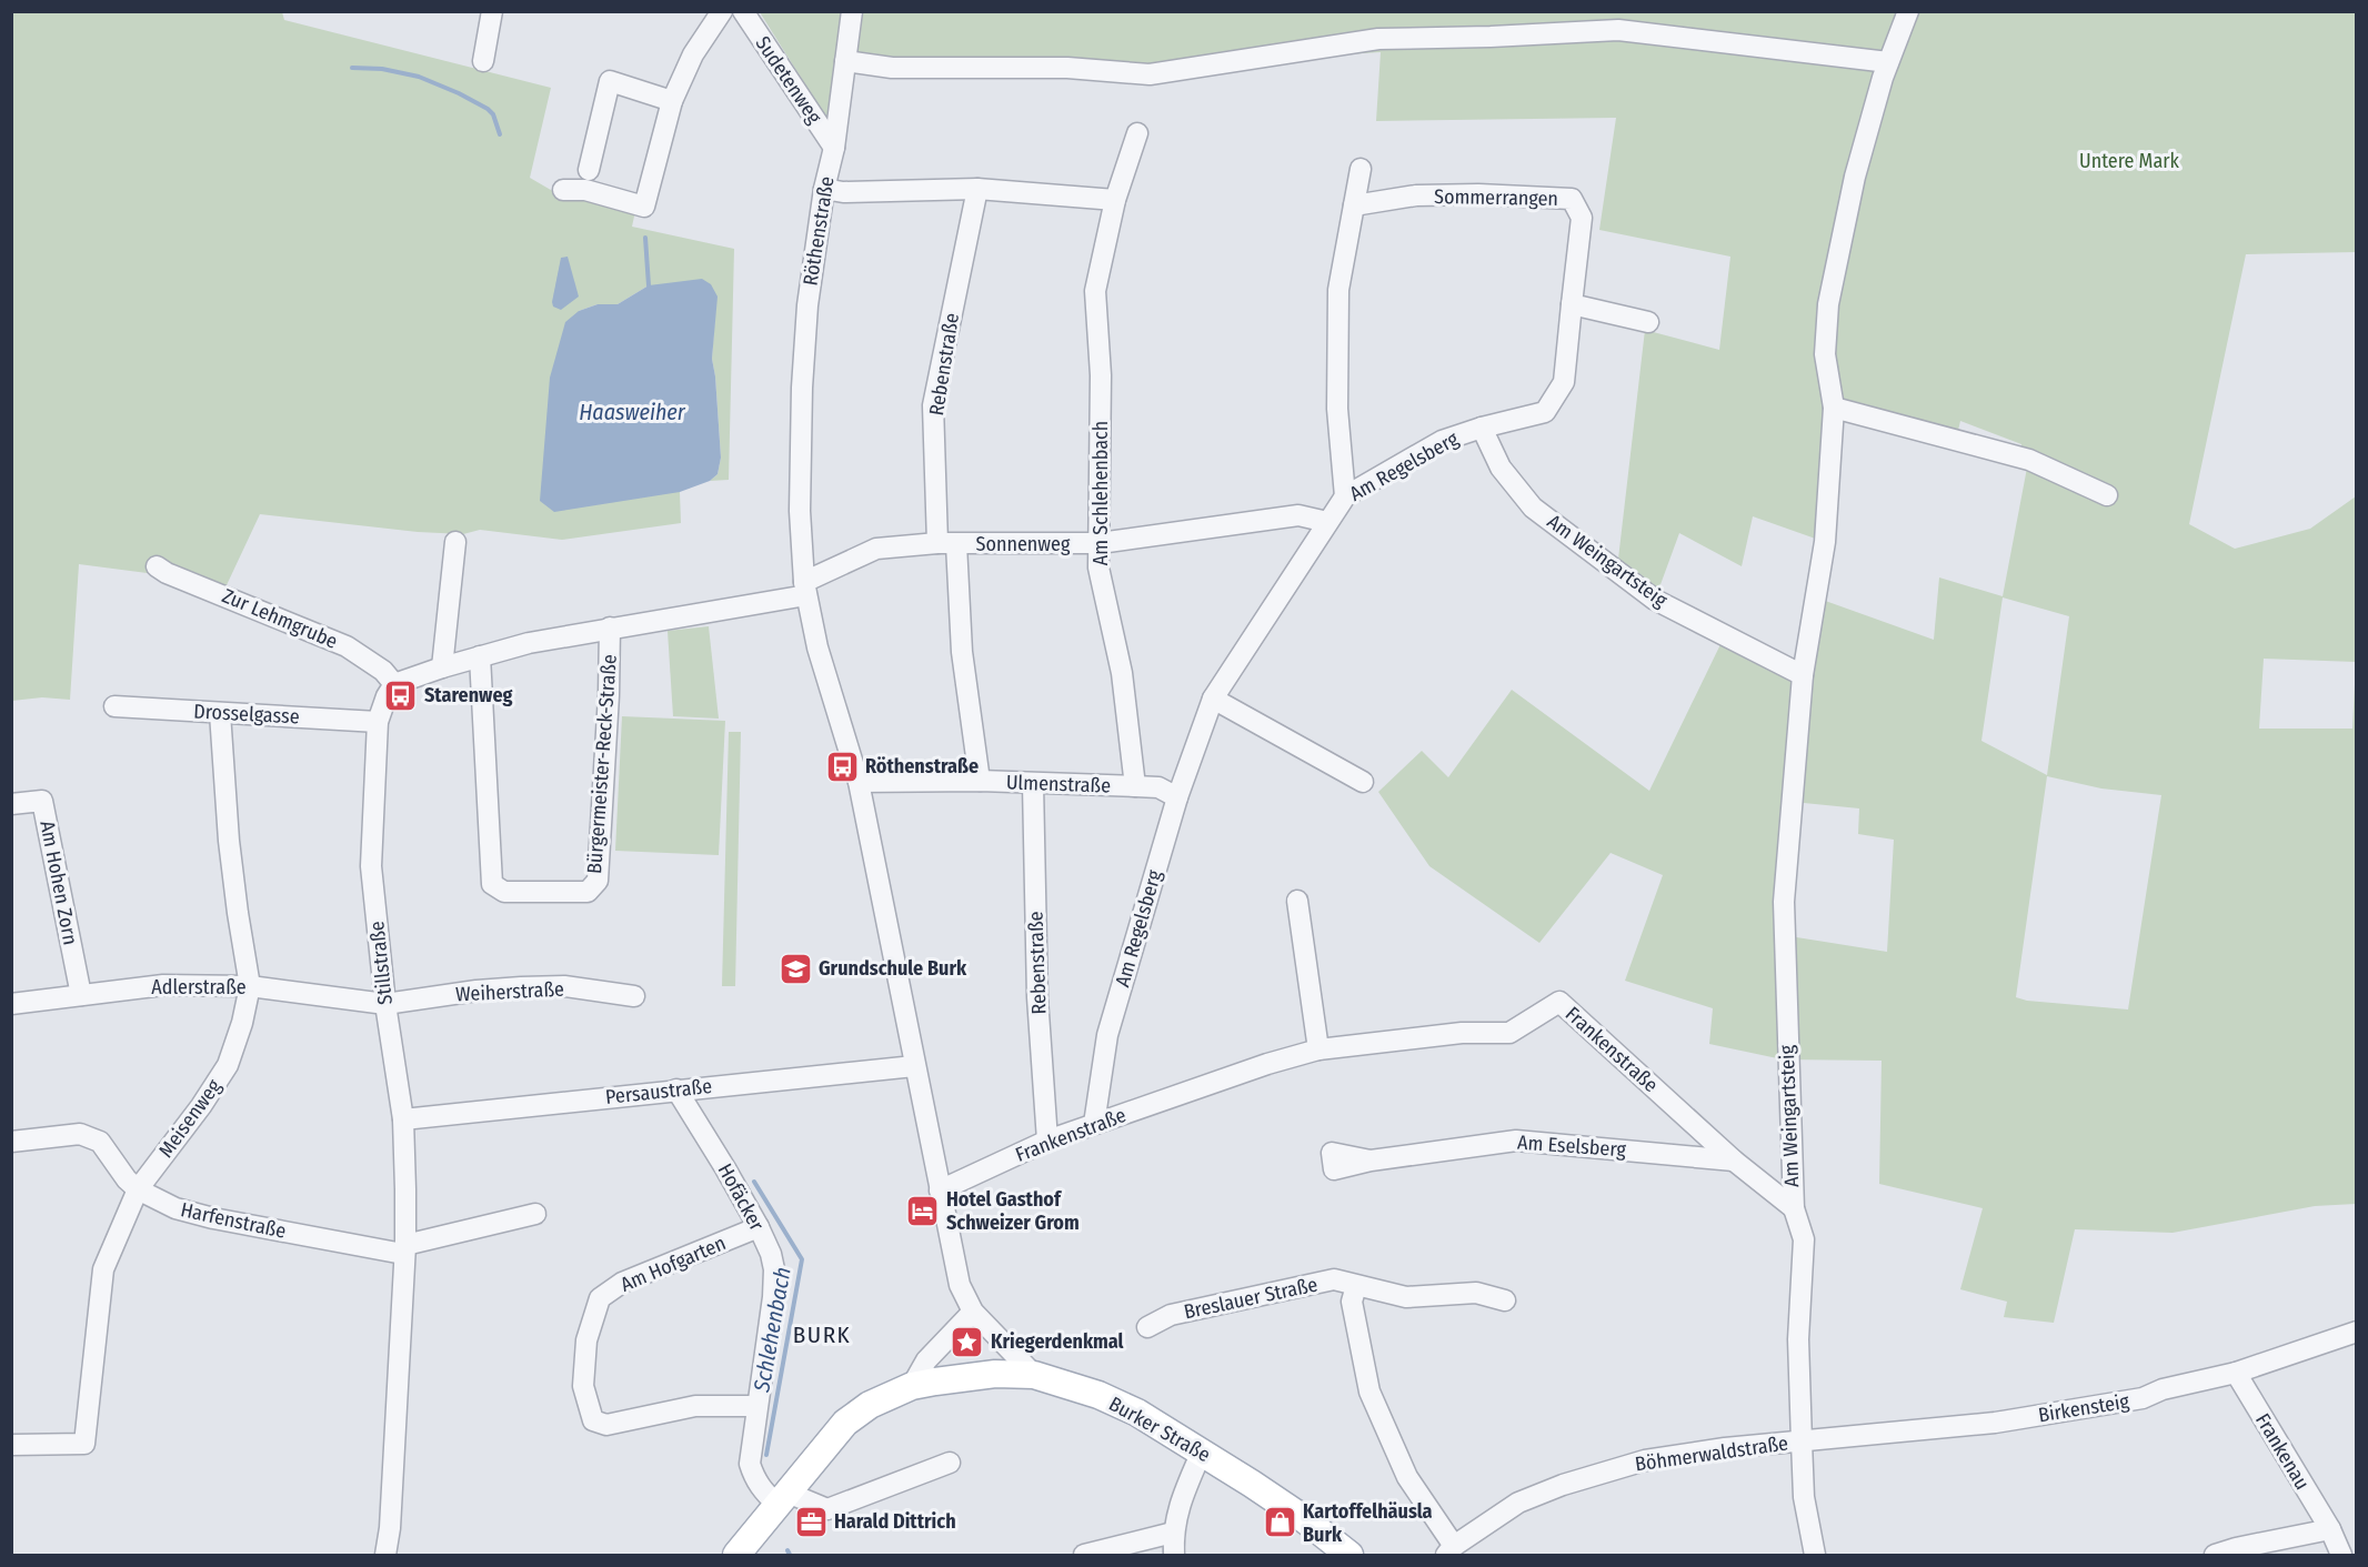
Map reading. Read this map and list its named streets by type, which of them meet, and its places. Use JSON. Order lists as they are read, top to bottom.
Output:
{
  "streets": {
    "main road": ["Burker Straße"],
    "street": [
      "Sudetenweg",
      "Sommerrangen",
      "Röthenstraße",
      "Rebenstraße",
      "Am Regelsberg",
      "Am Schlehenbach",
      "Sonnenweg",
      "Am Weingartsteig",
      "Zur Lehmgrube",
      "Drosselgasse",
      "Bürgermeister-Reck-Straße",
      "Ulmenstraße",
      "Am Hohen Zorn",
      "Stillstraße",
      "Adlerstraße",
      "Weiherstraße",
      "Frankenstraße",
      "Persaustraße",
      "Meisenweg",
      "Am Eselsberg",
      "Hofäcker",
      "Harfenstraße",
      "Am Hofgarten",
      "Breslauer Straße",
      "Birkensteig",
      "Frankenau",
      "Böhmerwaldstraße"
    ]
  },
  "crossings": [
    ["Sudetenweg", "Röthenstraße"],
    ["Sommerrangen", "Am Regelsberg"],
    ["Röthenstraße", "Sonnenweg"],
    ["Röthenstraße", "Ulmenstraße"],
    ["Röthenstraße", "Frankenstraße"],
    ["Röthenstraße", "Persaustraße"],
    ["Röthenstraße", "Burker Straße"],
    ["Rebenstraße", "Sonnenweg"],
    ["Rebenstraße", "Ulmenstraße"],
    ["Rebenstraße", "Frankenstraße"],
    ["Am Regelsberg", "Sonnenweg"],
    ["Am Regelsberg", "Am Weingartsteig"],
    ["Am Regelsberg", "Ulmenstraße"],
    ["Am Regelsberg", "Frankenstraße"],
    ["Am Schlehenbach", "Sonnenweg"],
    ["Am Schlehenbach", "Ulmenstraße"],
    ["Am Weingartsteig", "Frankenstraße"],
    ["Am Weingartsteig", "Birkensteig"],
    ["Am Weingartsteig", "Böhmerwaldstraße"],
    ["Zur Lehmgrube", "Stillstraße"],
    ["Drosselgasse", "Stillstraße"],
    ["Drosselgasse", "Meisenweg"],
    ["Am Hohen Zorn", "Adlerstraße"],
    ["Stillstraße", "Adlerstraße"],
    ["Stillstraße", "Weiherstraße"],
    ["Stillstraße", "Persaustraße"],
    ["Stillstraße", "Harfenstraße"],
    ["Adlerstraße", "Weiherstraße"],
    ["Adlerstraße", "Meisenweg"],
    ["Frankenstraße", "Am Eselsberg"],
    ["Persaustraße", "Hofäcker"],
    ["Meisenweg", "Harfenstraße"],
    ["Hofäcker", "Am Hofgarten"],
    ["Hofäcker", "Burker Straße"],
    ["Birkensteig", "Frankenau"],
    ["Birkensteig", "Böhmerwaldstraße"]
  ],
  "districts": ["BURK"],
  "water": ["Haasweiher", "Schlehenbach"],
  "parks": ["Untere Mark"],
  "places": {
    "bus stop": ["Starenweg", "Röthenstraße"],
    "school or university": ["Grundschule Burk"],
    "hotel": ["Hotel Gasthof Schweizer Grom"],
    "place": ["Kriegerdenkmal"],
    "office": ["Harald Dittrich"],
    "shop": ["Kartoffelhäusla Burk"]
  }
}
